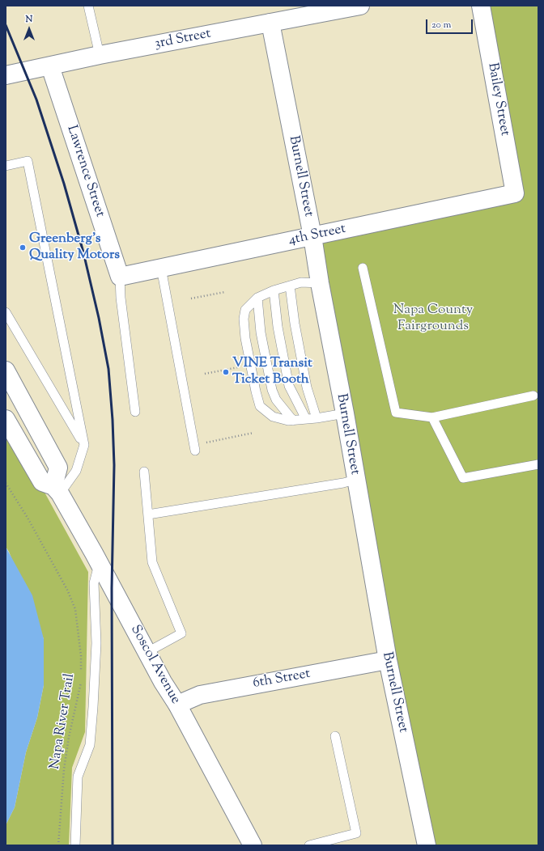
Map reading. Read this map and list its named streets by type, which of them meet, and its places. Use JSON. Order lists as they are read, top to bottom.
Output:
{
  "streets": {
    "street": [
      "3rd Street",
      "Bailey Street",
      "Lawrence Street",
      "Burnell Street",
      "4th Street",
      "Soscol Avenue",
      "6th Street"
    ],
    "path": ["Napa River Trail"]
  },
  "crossings": [
    ["3rd Street", "Lawrence Street"],
    ["3rd Street", "Burnell Street"],
    ["Bailey Street", "4th Street"],
    ["Lawrence Street", "4th Street"],
    ["Burnell Street", "4th Street"],
    ["Burnell Street", "6th Street"],
    ["Soscol Avenue", "6th Street"]
  ],
  "parks": ["Napa County Fairgrounds"],
  "places": ["Greenberg's Quality Motors", "VINE Transit Ticket Booth"],
  "scale_bar": "20 m",
  "north": "top"
}
